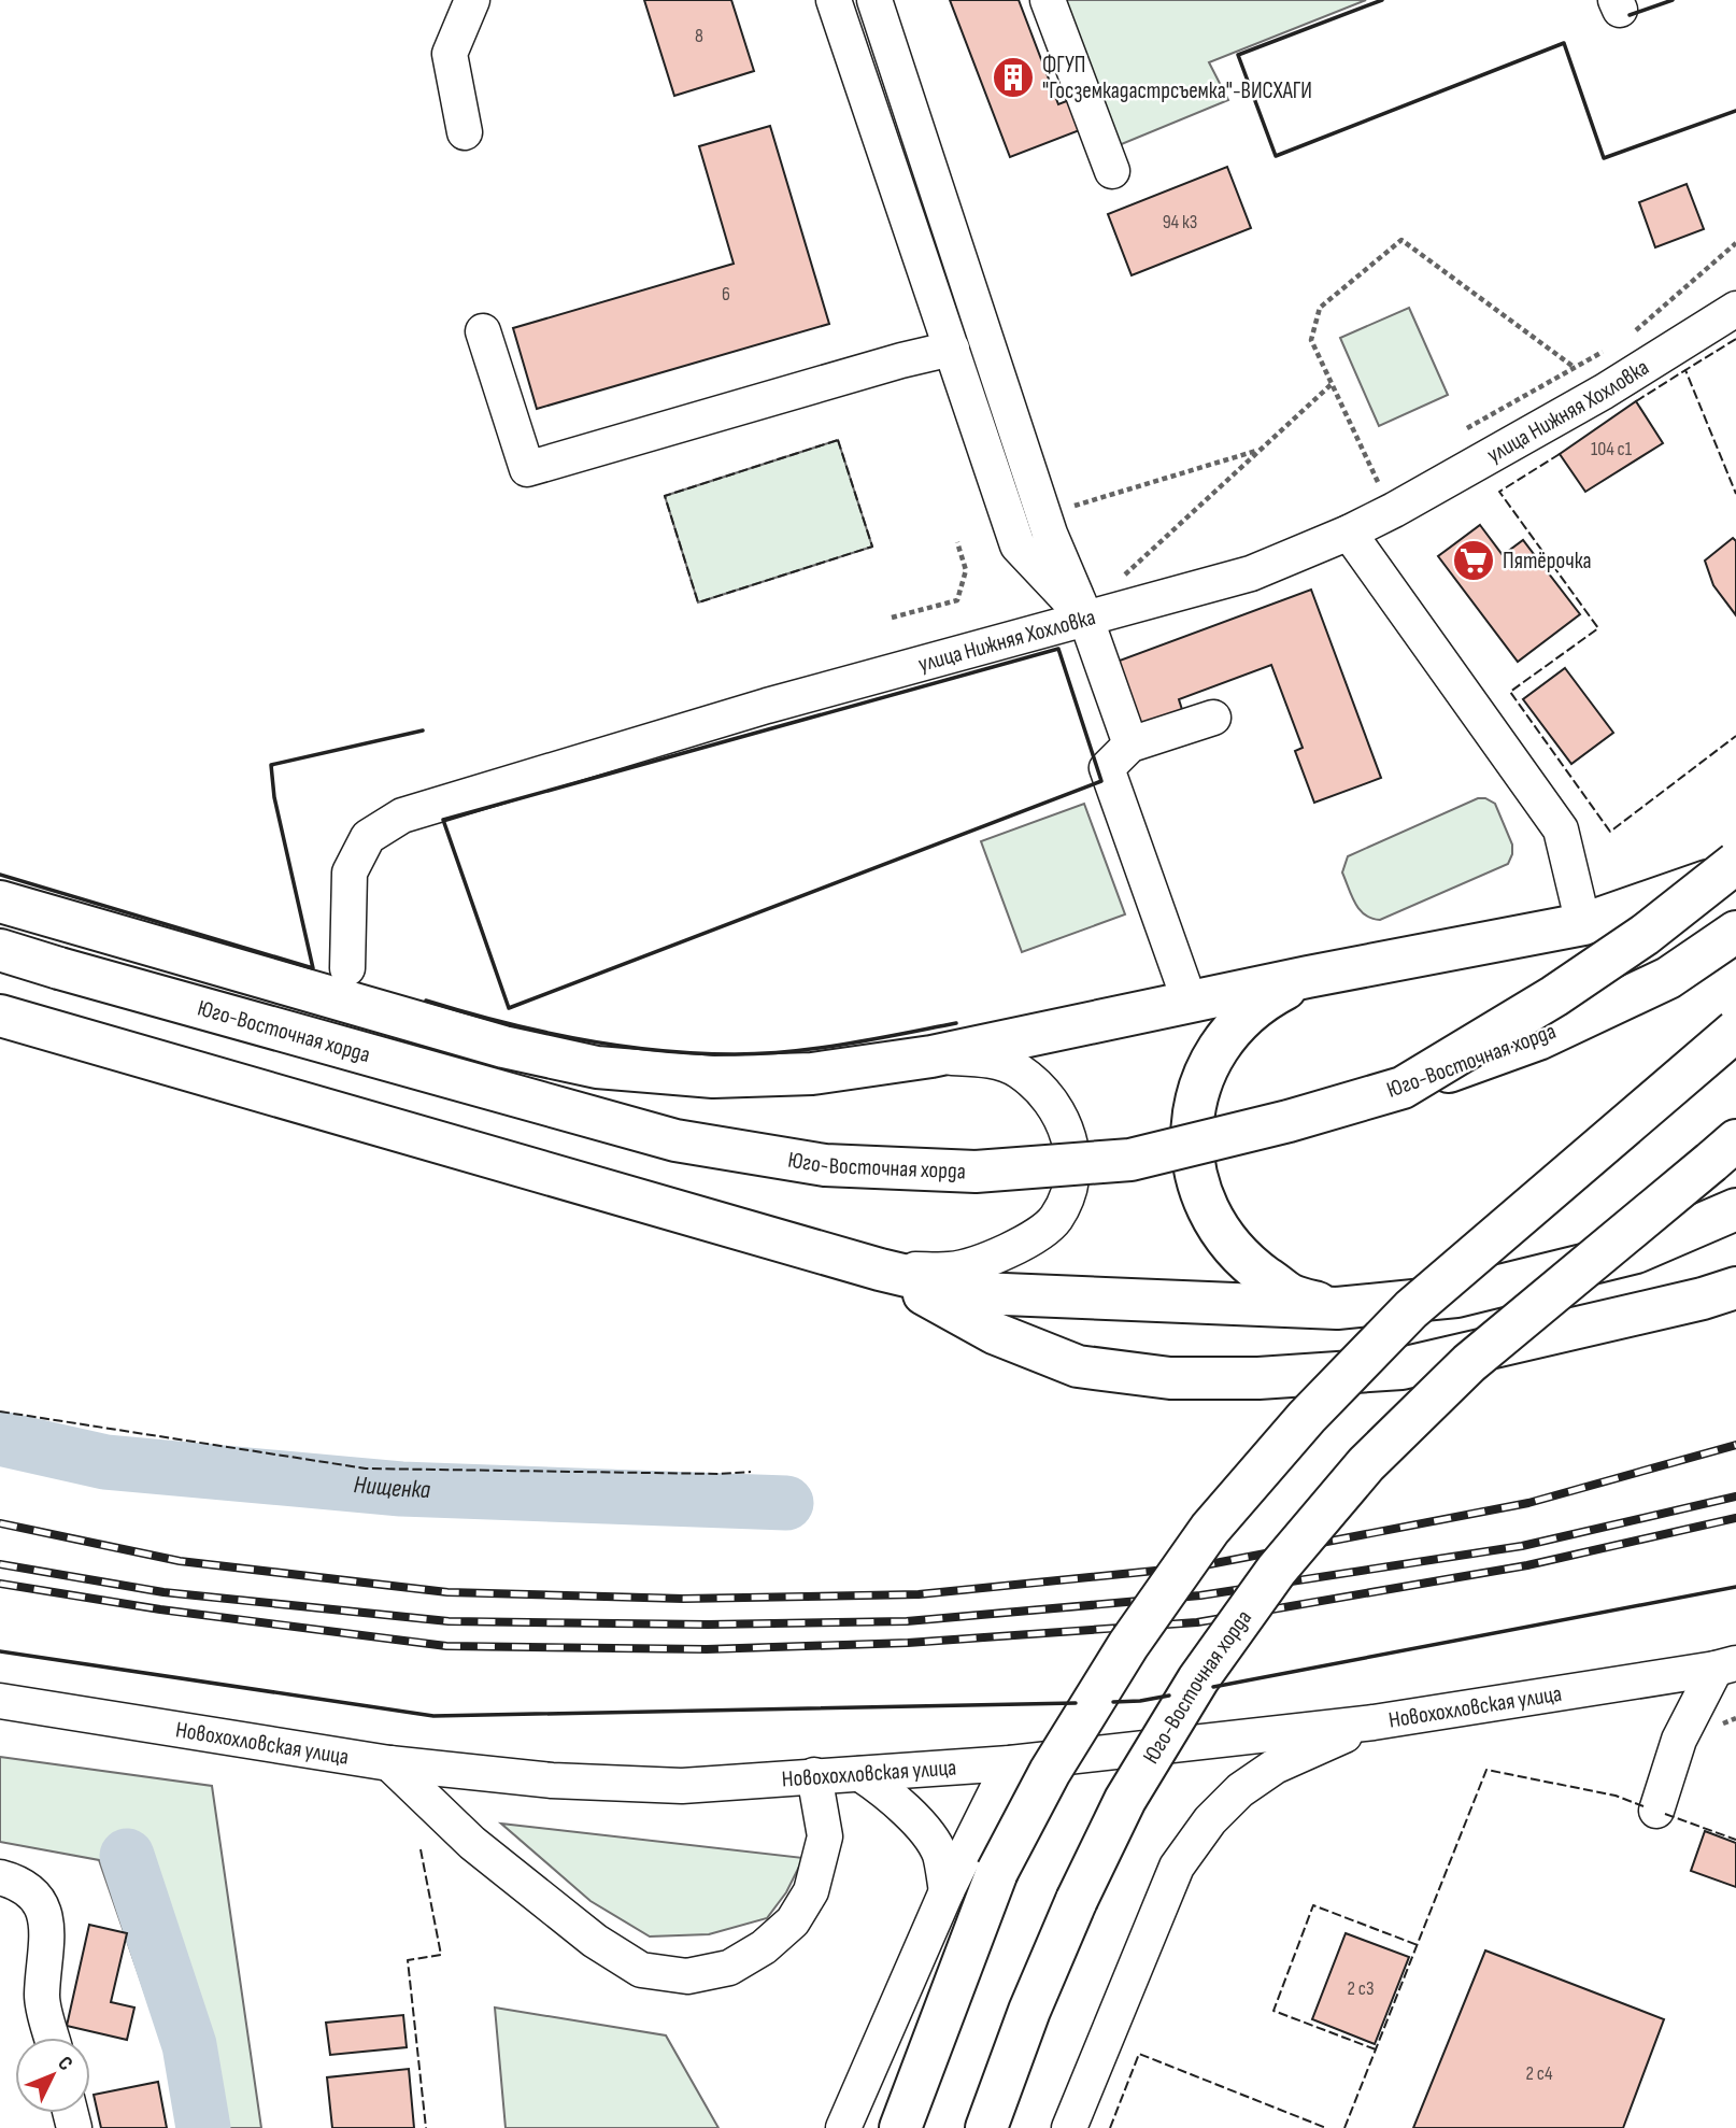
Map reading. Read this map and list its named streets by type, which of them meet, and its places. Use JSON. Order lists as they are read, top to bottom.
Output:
{
  "streets": {
    "main road": ["Юго-Восточная хорда"],
    "street": ["улица Нижняя Хохловка", "Новохохловская улица"]
  },
  "water": ["Нищенка"],
  "places": {
    "building": ["ФГУП \"Госземкадастрсъемка\"-ВИСХАГИ"],
    "supermarket": ["Пятёрочка"]
  },
  "house_numbers": [
    "8",
    "94 к3",
    "6",
    "104 с1",
    "2 с3",
    "2 с4"
  ],
  "north": "top right"
}
